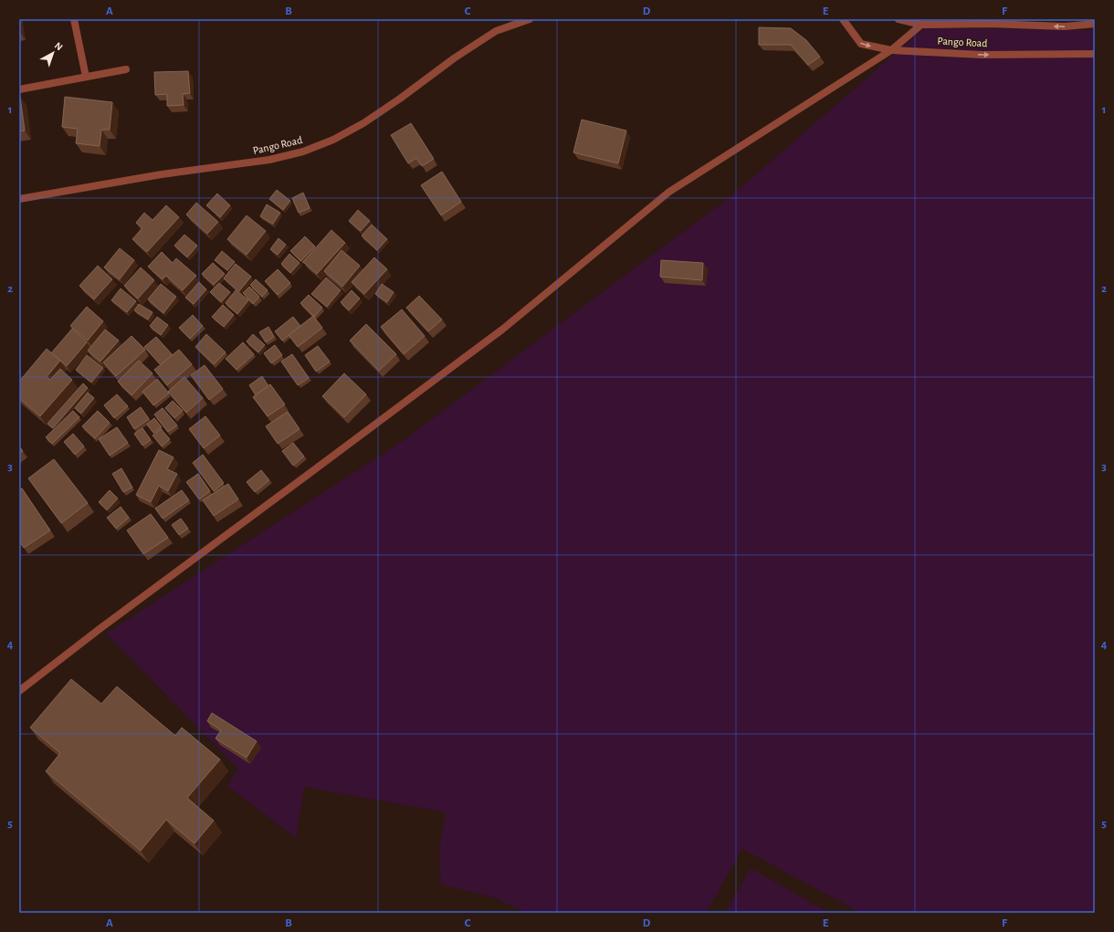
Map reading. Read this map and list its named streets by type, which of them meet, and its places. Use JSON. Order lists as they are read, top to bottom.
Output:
{
  "streets": {
    "street": ["Pango Road"]
  },
  "north": "top right",
  "grid": {
    "columns": [
      "A",
      "B",
      "C",
      "D",
      "E",
      "F"
    ],
    "rows": [
      "1",
      "2",
      "3",
      "4",
      "5"
    ]
  }
}
